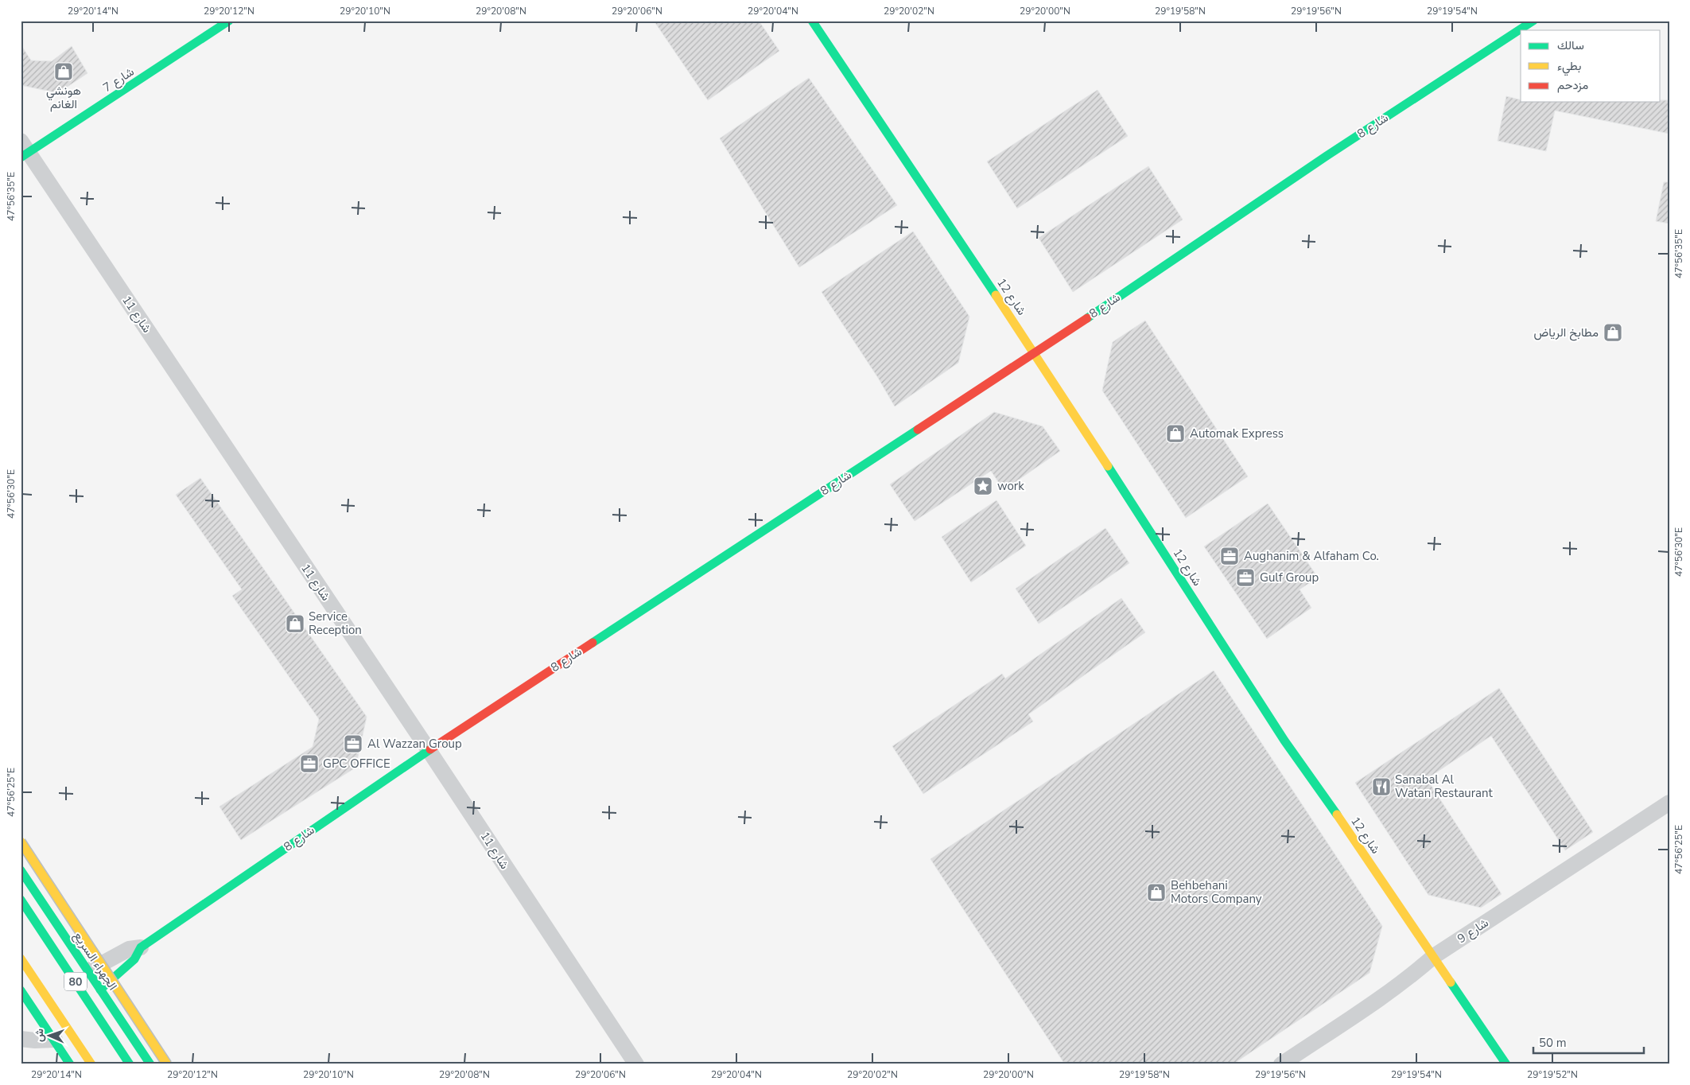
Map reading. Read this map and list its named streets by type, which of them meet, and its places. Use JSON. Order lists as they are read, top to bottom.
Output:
{
  "streets": {
    "main road": [
      "شارع 7",
      "شارع 8",
      "شارع 12",
      "الجهراء السريع",
      "80"
    ],
    "street": ["شارع 11", "شارع 9"]
  },
  "crossings": [
    ["شارع 7", "شارع 11"],
    ["شارع 8", "شارع 12"],
    ["شارع 8", "شارع 11"],
    ["شارع 8", "الجهراء السريع"],
    ["شارع 12", "شارع 9"]
  ],
  "places": {
    "shop": [
      "هونشي الغانم",
      "مطابخ الرياض",
      "Automak Express",
      "Service Reception",
      "Behbehani Motors Company"
    ],
    "place": ["work"],
    "office": [
      "Aughanim & Alfaham Co.",
      "Gulf Group",
      "Al Wazzan Group",
      "GPC OFFICE"
    ],
    "restaurant": ["Sanabal Al Watan Restaurant"]
  },
  "legend": ["سالك", "بطيء", "مزدحم"],
  "scale_bar": "50 m",
  "north": "left",
  "coordinates": [
    "29°20'14\"N",
    "29°20'12\"N",
    "29°20'10\"N",
    "29°20'08\"N",
    "29°20'06\"N",
    "29°20'04\"N",
    "29°20'02\"N",
    "29°20'00\"N",
    "29°19'58\"N",
    "29°19'56\"N",
    "29°19'54\"N",
    "47°56'35\"E",
    "47°56'30\"E",
    "47°56'25\"E",
    "29°19'52\"N"
  ]
}
